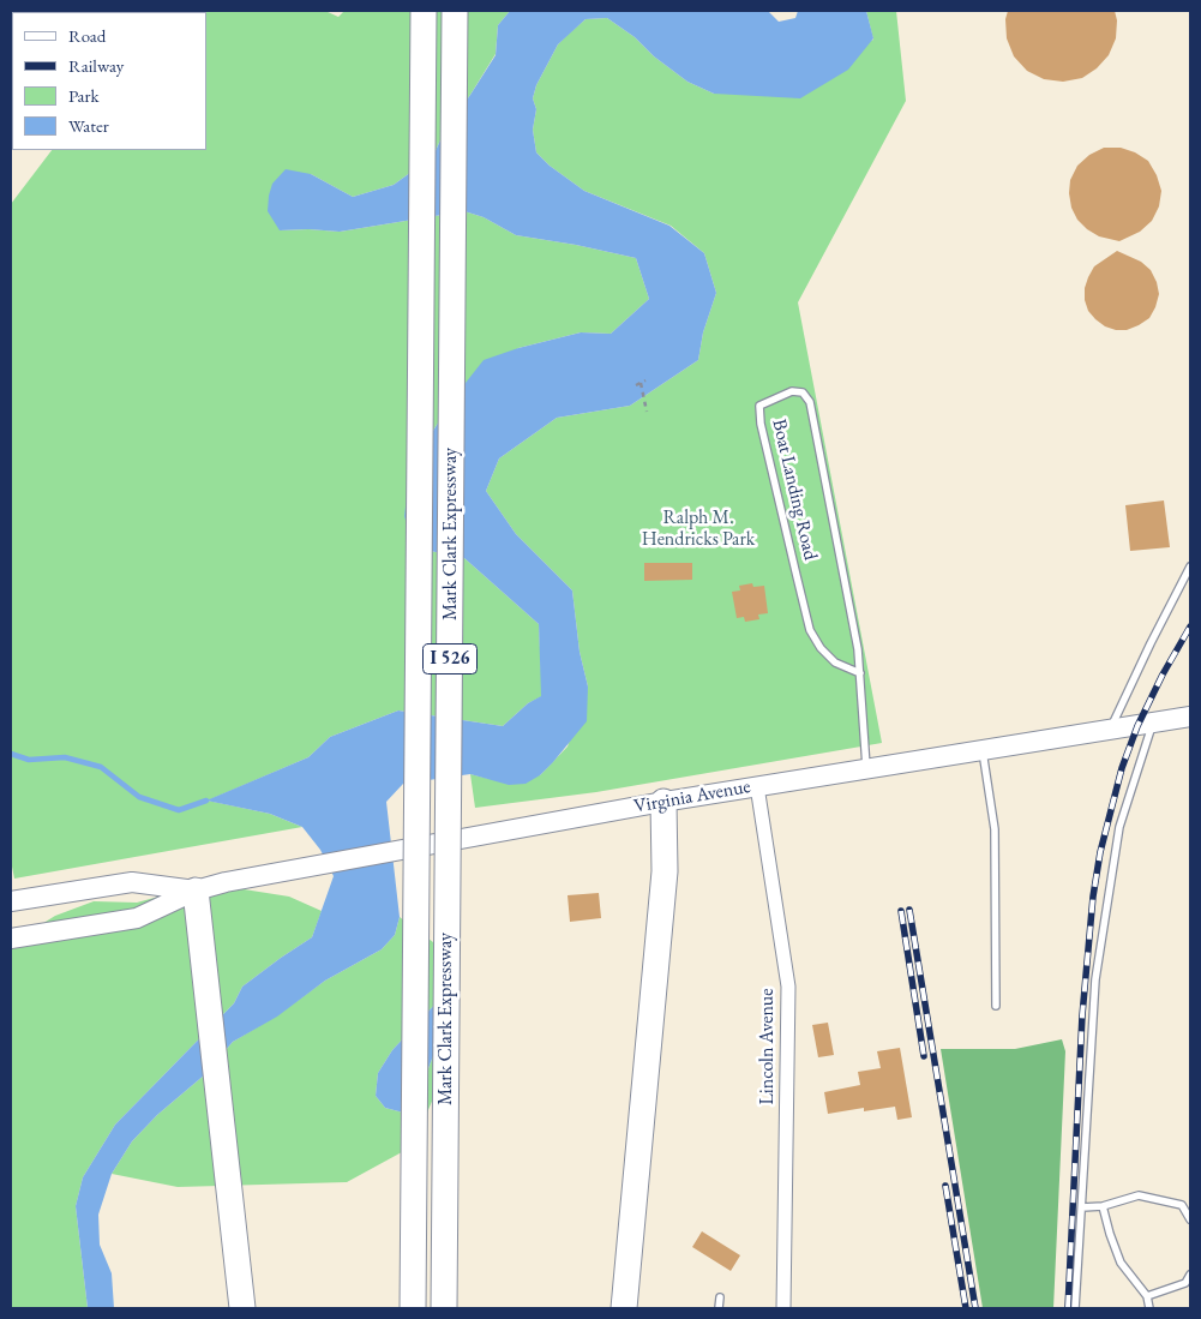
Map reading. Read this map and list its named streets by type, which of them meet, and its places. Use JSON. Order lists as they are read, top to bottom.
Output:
{
  "streets": {
    "highway": ["Mark Clark Expressway", "I 526"],
    "main road": ["Virginia Avenue"],
    "street": ["Lincoln Avenue"],
    "lane": ["Boat Landing Road"]
  },
  "crossings": [
    ["Boat Landing Road", "Virginia Avenue"],
    ["Virginia Avenue", "Lincoln Avenue"]
  ],
  "parks": ["Ralph M. Hendricks Park"],
  "legend": [
    "Road",
    "Railway",
    "Park",
    "Water"
  ]
}
